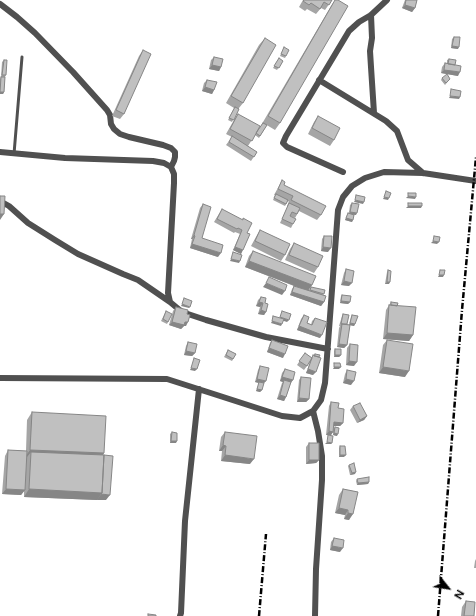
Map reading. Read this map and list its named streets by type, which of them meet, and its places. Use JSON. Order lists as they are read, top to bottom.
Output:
{
  "north": "bottom right"
}
